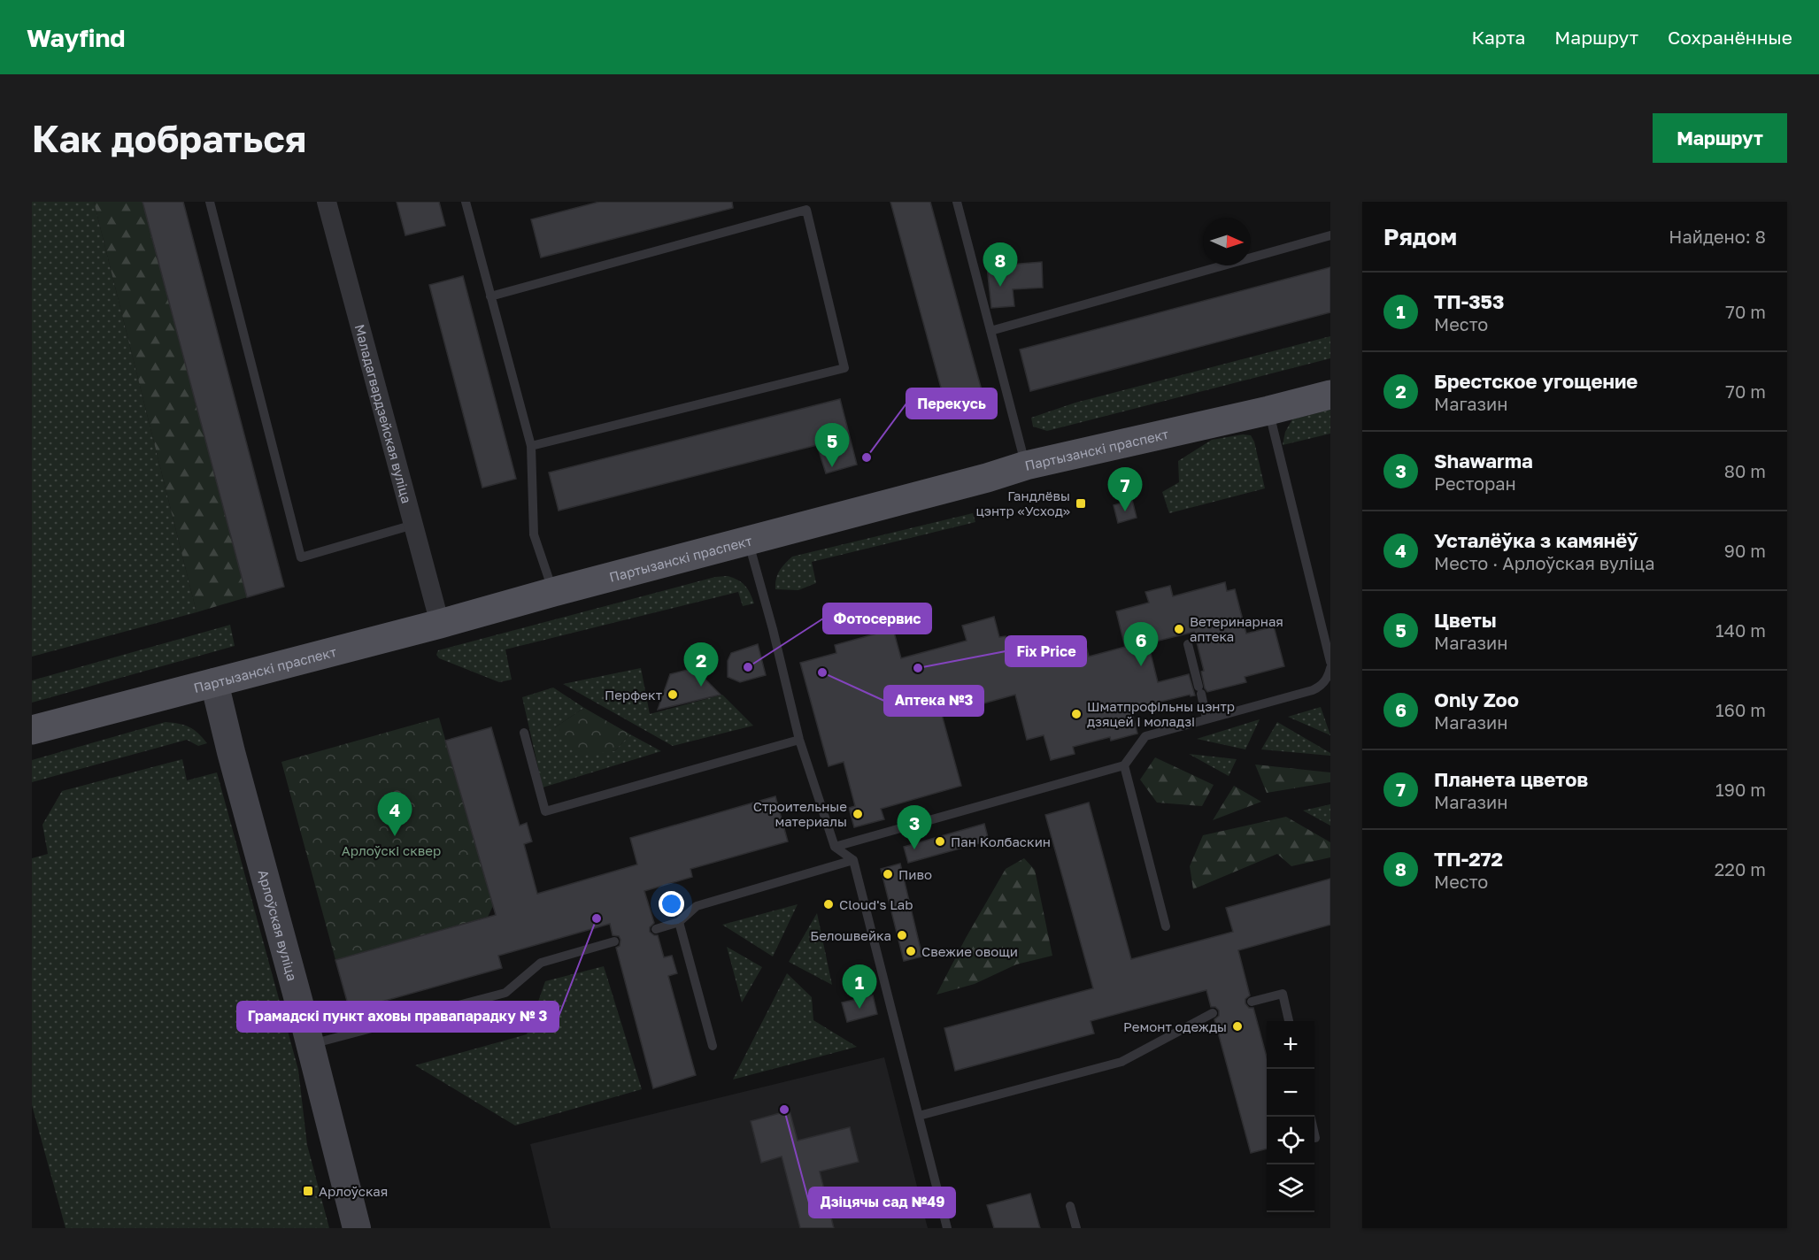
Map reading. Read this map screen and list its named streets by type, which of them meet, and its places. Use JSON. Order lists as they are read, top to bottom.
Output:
{
  "streets": {
    "main road": ["Партызанскі праспект"],
    "street": ["Маладагвардзейская вуліца", "Арлоўская вуліца"]
  },
  "crossings": [
    ["Маладагвардзейская вуліца", "Партызанскі праспект"],
    ["Партызанскі праспект", "Арлоўская вуліца"]
  ],
  "parks": ["Арлоўскі сквер"],
  "places": {
    "other": [
      "Перекусь",
      "Ветеринарная аптека",
      "Фотосервис",
      "Fix Price",
      "Аптека №3",
      "Перфект",
      "Шматпрофільны цэнтр дзяцей і моладзі",
      "Строительные материалы",
      "Пан Колбаскин",
      "Пиво",
      "Cloud's Lab",
      "Грамадскі пункт аховы правапарадку № 3",
      "Белошвейка",
      "Свежие овощи",
      "Ремонт одежды",
      "Дзіцячы сад №49"
    ],
    "transit": ["Гандлёвы цэнтр «Усход»", "Арлоўская"]
  },
  "north": "right",
  "page": {
    "header": "Wayfind",
    "nav": ["Карта", "Маршрут", "Сохранённые"],
    "buttons": "Маршрут",
    "title": "Как добраться",
    "heading": ["Рядом", "Найдено: 8"],
    "pins": [
      "8",
      "5",
      "7",
      "6",
      "2",
      "4",
      "3",
      "1"
    ],
    "list": [
      {
        "mark": "1",
        "name": "ТП-353",
        "note": "Место",
        "value": "70 m"
      },
      {
        "mark": "2",
        "name": "Брестское угощение",
        "note": "Магазин",
        "value": "70 m"
      },
      {
        "mark": "3",
        "name": "Shawarma",
        "note": "Ресторан",
        "value": "80 m"
      },
      {
        "mark": "4",
        "name": "Усталёўка з камянёў",
        "note": "Место · Арлоўская вуліца",
        "value": "90 m"
      },
      {
        "mark": "5",
        "name": "Цветы",
        "note": "Магазин",
        "value": "140 m"
      },
      {
        "mark": "6",
        "name": "Only Zoo",
        "note": "Магазин",
        "value": "160 m"
      },
      {
        "mark": "7",
        "name": "Планета цветов",
        "note": "Магазин",
        "value": "190 m"
      },
      {
        "mark": "8",
        "name": "ТП-272",
        "note": "Место",
        "value": "220 m"
      }
    ],
    "map_buttons": ["+", "−"]
  }
}
